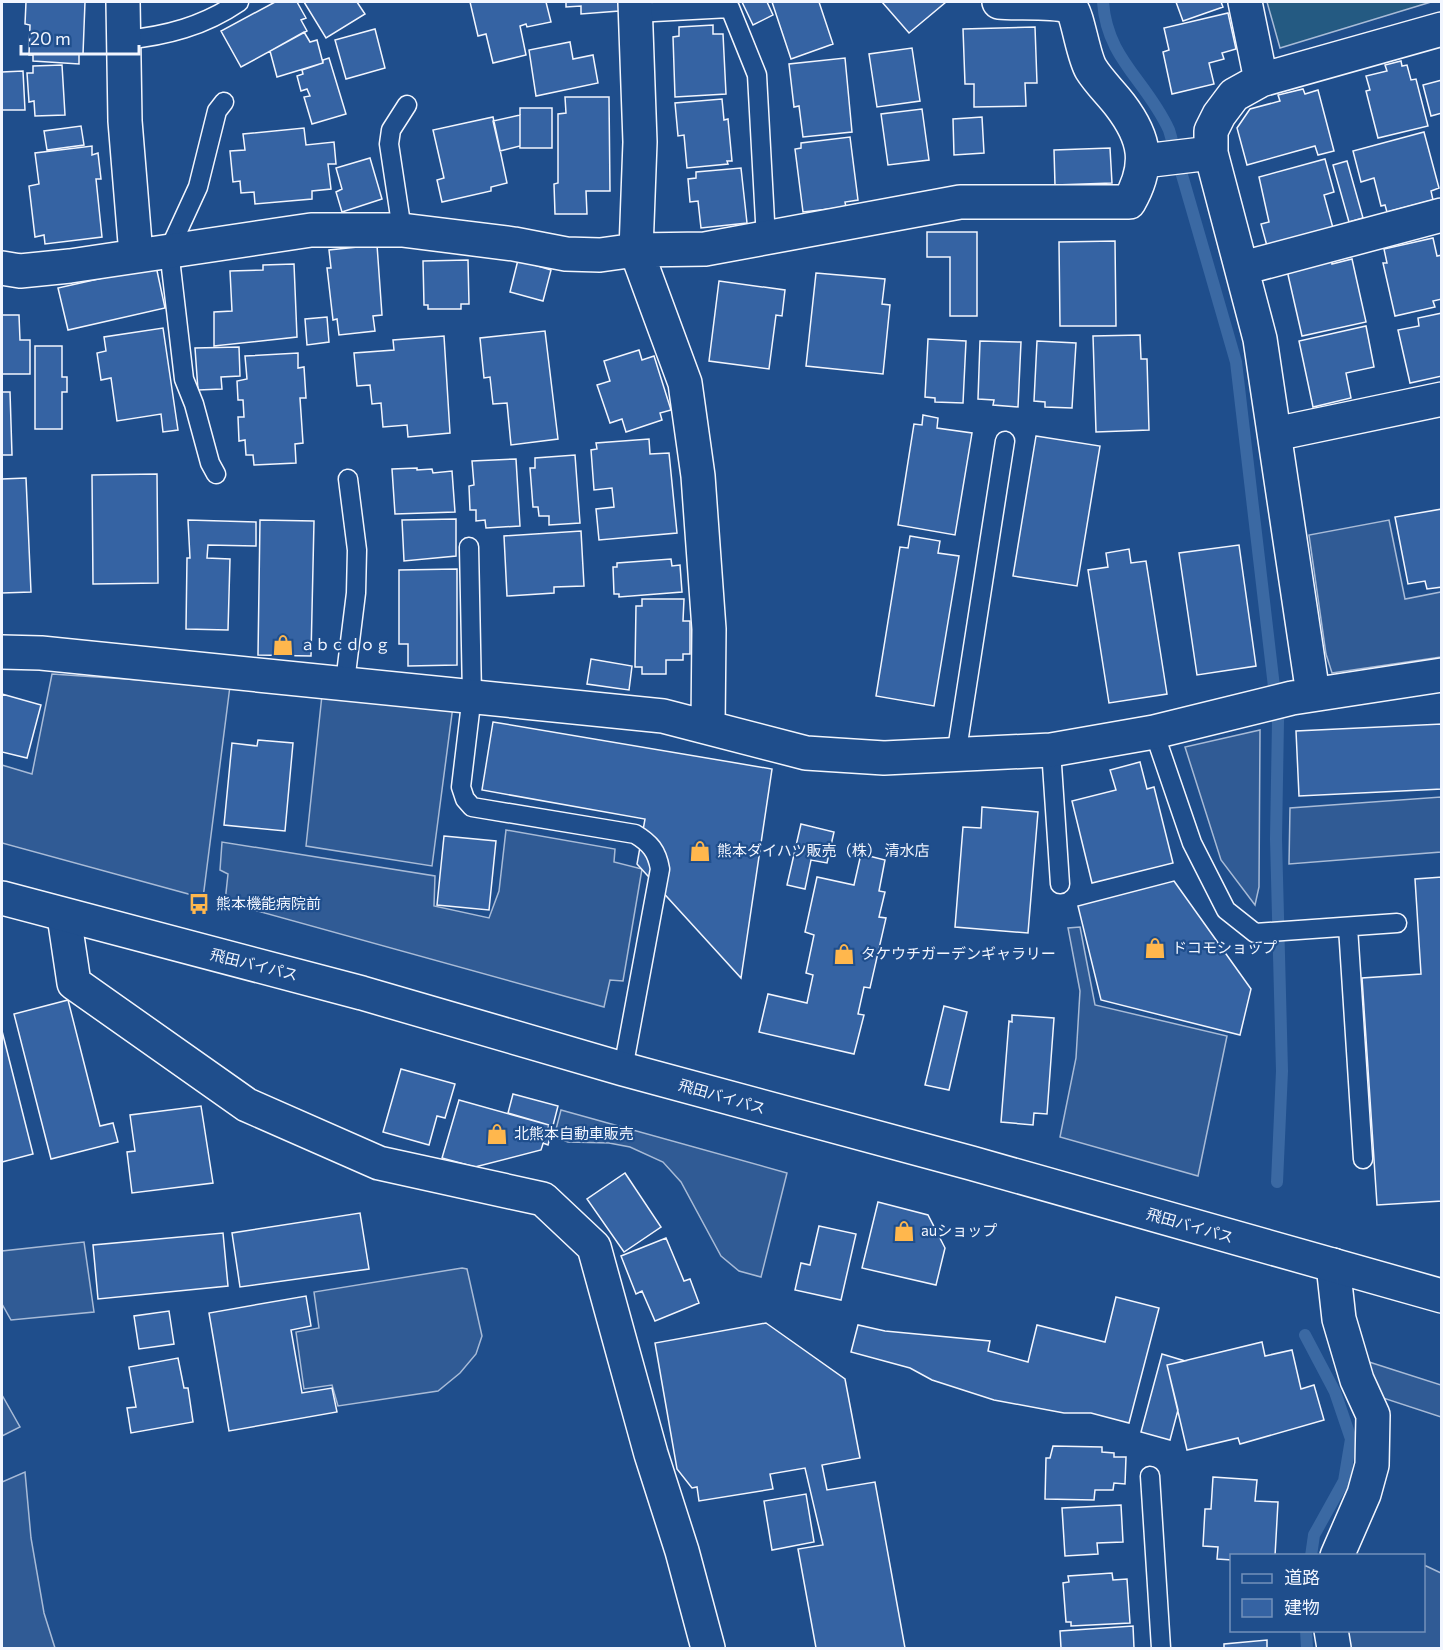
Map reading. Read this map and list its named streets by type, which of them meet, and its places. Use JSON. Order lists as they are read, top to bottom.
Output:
{
  "streets": {
    "main road": ["飛田バイパス"]
  },
  "places": {
    "shop": [
      "ａｂｃｄｏｇ",
      "熊本ダイハツ販売（株） 清水店",
      "ドコモショップ",
      "タケウチガーデンギャラリー",
      "北熊本自動車販売",
      "auショップ"
    ],
    "bus stop": ["熊本機能病院前"]
  },
  "legend": ["道路", "建物"],
  "scale_bar": "20 m"
}
